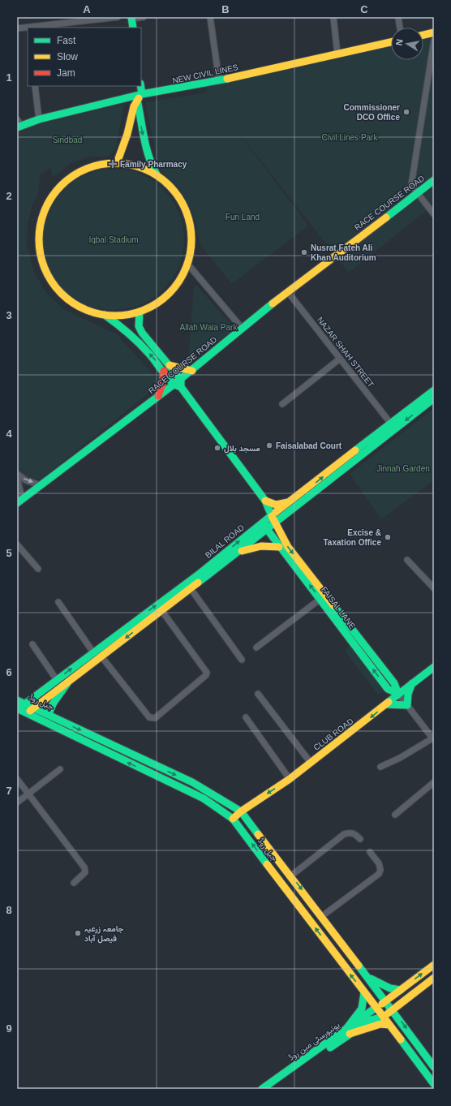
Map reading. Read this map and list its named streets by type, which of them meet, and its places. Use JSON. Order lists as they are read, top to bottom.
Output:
{
  "streets": {
    "main road": [
      "NEW CIVIL LINES",
      "RACE COURSE ROAD",
      "BILAL ROAD",
      "FAISAL LANE",
      "جیل روڈ",
      "CLUB ROAD",
      "یونیورسٹی مین روڈ"
    ],
    "street": ["NAZAR SHAH STREET"]
  },
  "crossings": [
    ["RACE COURSE ROAD", "NAZAR SHAH STREET"],
    ["NAZAR SHAH STREET", "BILAL ROAD"],
    ["BILAL ROAD", "FAISAL LANE"],
    ["BILAL ROAD", "جیل روڈ"],
    ["FAISAL LANE", "CLUB ROAD"],
    ["جیل روڈ", "CLUB ROAD"],
    ["جیل روڈ", "یونیورسٹی مین روڈ"]
  ],
  "one_way": ["CLUB ROAD"],
  "parks": [
    "Civil Lines Park",
    "Sindbad",
    "Fun Land",
    "Iqbal Stadium",
    "Allah Wala Park",
    "Jinnah Garden"
  ],
  "places": {
    "other": [
      "Commissioner DCO Office",
      "Nusrat Fateh Ali Khan Auditorium",
      "Faisalabad Court",
      "مسجد بلال",
      "Excise & Taxation Office",
      "جامعہ زرعیہ فیصل آباد"
    ],
    "health": ["Family Pharmacy"]
  },
  "legend": ["Fast", "Slow", "Jam"],
  "north": "left",
  "grid": {
    "columns": ["A", "B", "C"],
    "rows": [
      "1",
      "2",
      "3",
      "4",
      "5",
      "6",
      "7",
      "8",
      "9"
    ]
  }
}
